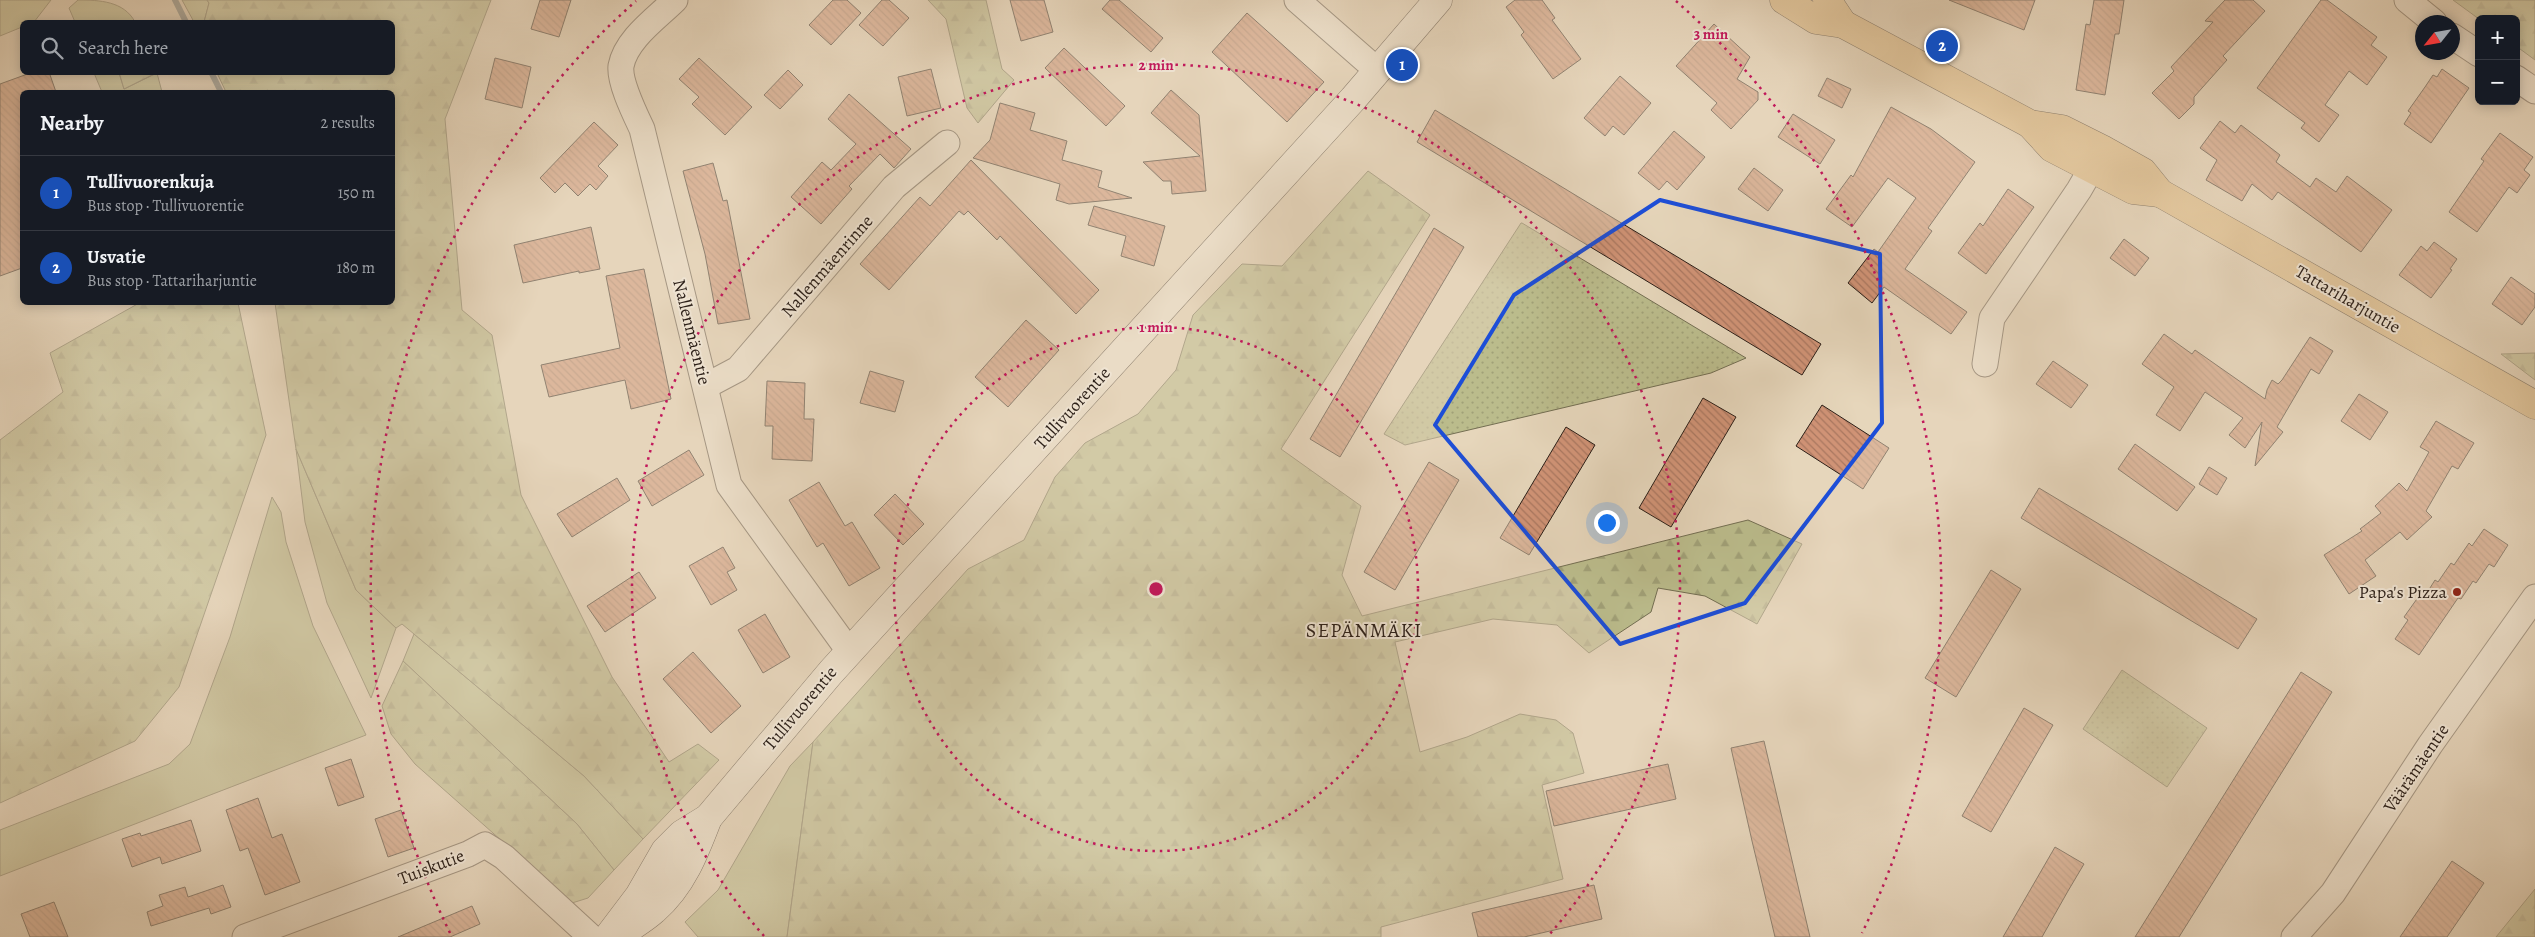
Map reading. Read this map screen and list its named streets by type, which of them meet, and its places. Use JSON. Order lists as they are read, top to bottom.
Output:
{
  "streets": {
    "main road": ["Tattariharjuntie", "Tullivuorentie"],
    "street": [
      "Nallenmäenrinne",
      "Nallenmäentie",
      "Väärämäentie",
      "Tuiskutie"
    ]
  },
  "crossings": [
    ["Nallenmäenrinne", "Nallenmäentie"],
    ["Nallenmäentie", "Tullivuorentie"]
  ],
  "districts": ["SEPÄNMÄKI"],
  "places": ["Papa's Pizza"],
  "north": "bottom left",
  "page": {
    "map_buttons": ["+", "−"],
    "search": "Search here",
    "pins": ["2", "1"],
    "heading": ["Nearby", "2 results"],
    "list": [
      {
        "mark": "1",
        "name": "Tullivuorenkuja",
        "note": "Bus stop · Tullivuorentie",
        "value": "150 m"
      },
      {
        "mark": "2",
        "name": "Usvatie",
        "note": "Bus stop · Tattariharjuntie",
        "value": "180 m"
      }
    ]
  },
  "rings": ["3 min", "2 min", "1 min"]
}
